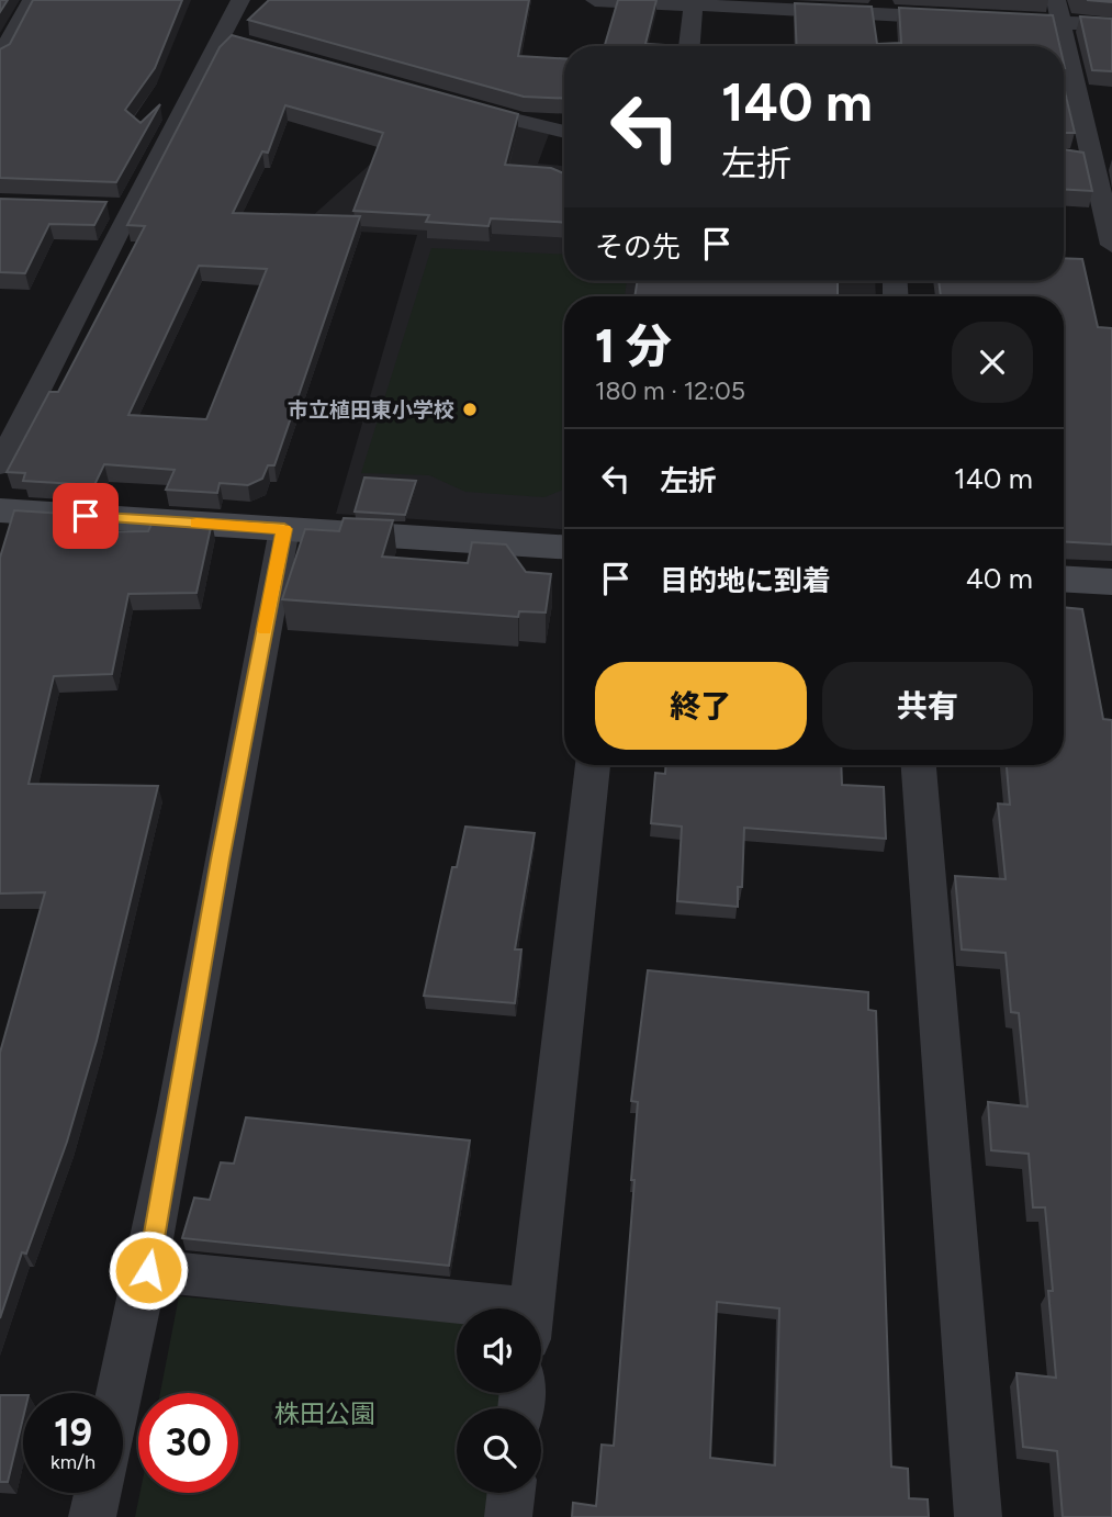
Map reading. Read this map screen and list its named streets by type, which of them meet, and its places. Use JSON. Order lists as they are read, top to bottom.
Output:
{
  "parks": ["株田公園"],
  "places": ["市立植田東小学校"],
  "page": {
    "turn": ["140 m", "左折"],
    "then": "その先",
    "heading": ["1 分", "180 m · 12:05"],
    "list": [
      {
        "name": "左折",
        "value": "140 m"
      },
      {
        "name": "目的地に到着",
        "value": "40 m"
      }
    ],
    "buttons": ["終了", "共有"],
    "speed": "19 km/h",
    "limit": "30"
  }
}
